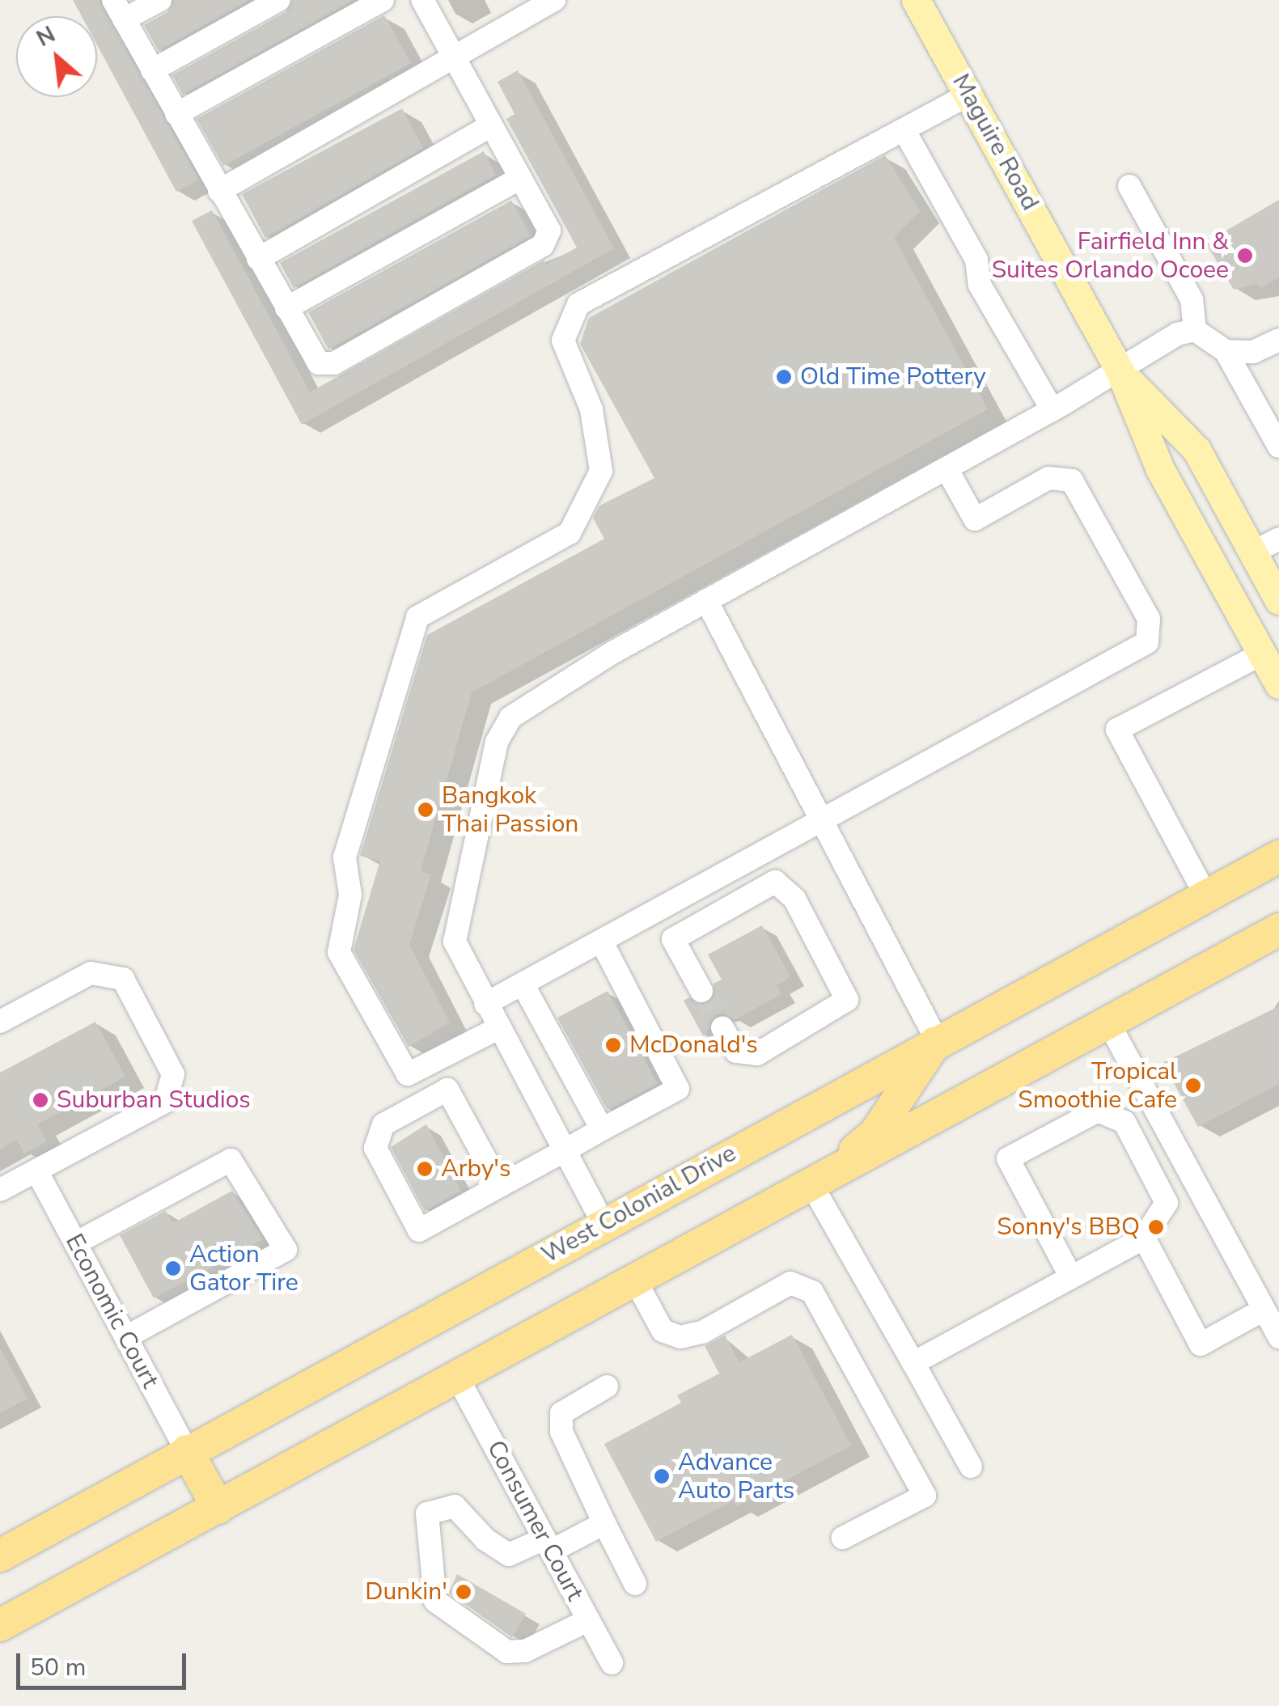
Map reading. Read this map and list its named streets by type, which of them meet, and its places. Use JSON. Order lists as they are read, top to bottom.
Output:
{
  "streets": {
    "highway": ["West Colonial Drive"],
    "main road": ["Maguire Road"],
    "street": ["Economic Court", "Consumer Court"]
  },
  "crossings": [
    ["West Colonial Drive", "Economic Court"]
  ],
  "places": [
    "Fairfield Inn & Suites Orlando Ocoee",
    "Old Time Pottery",
    "Bangkok Thai Passion",
    "McDonald's",
    "Tropical Smoothie Cafe",
    "Suburban Studios",
    "Arby's",
    "Sonny's BBQ",
    "Action Gator Tire",
    "Advance Auto Parts",
    "Dunkin'"
  ],
  "scale_bar": "50 m",
  "north": "top left"
}
